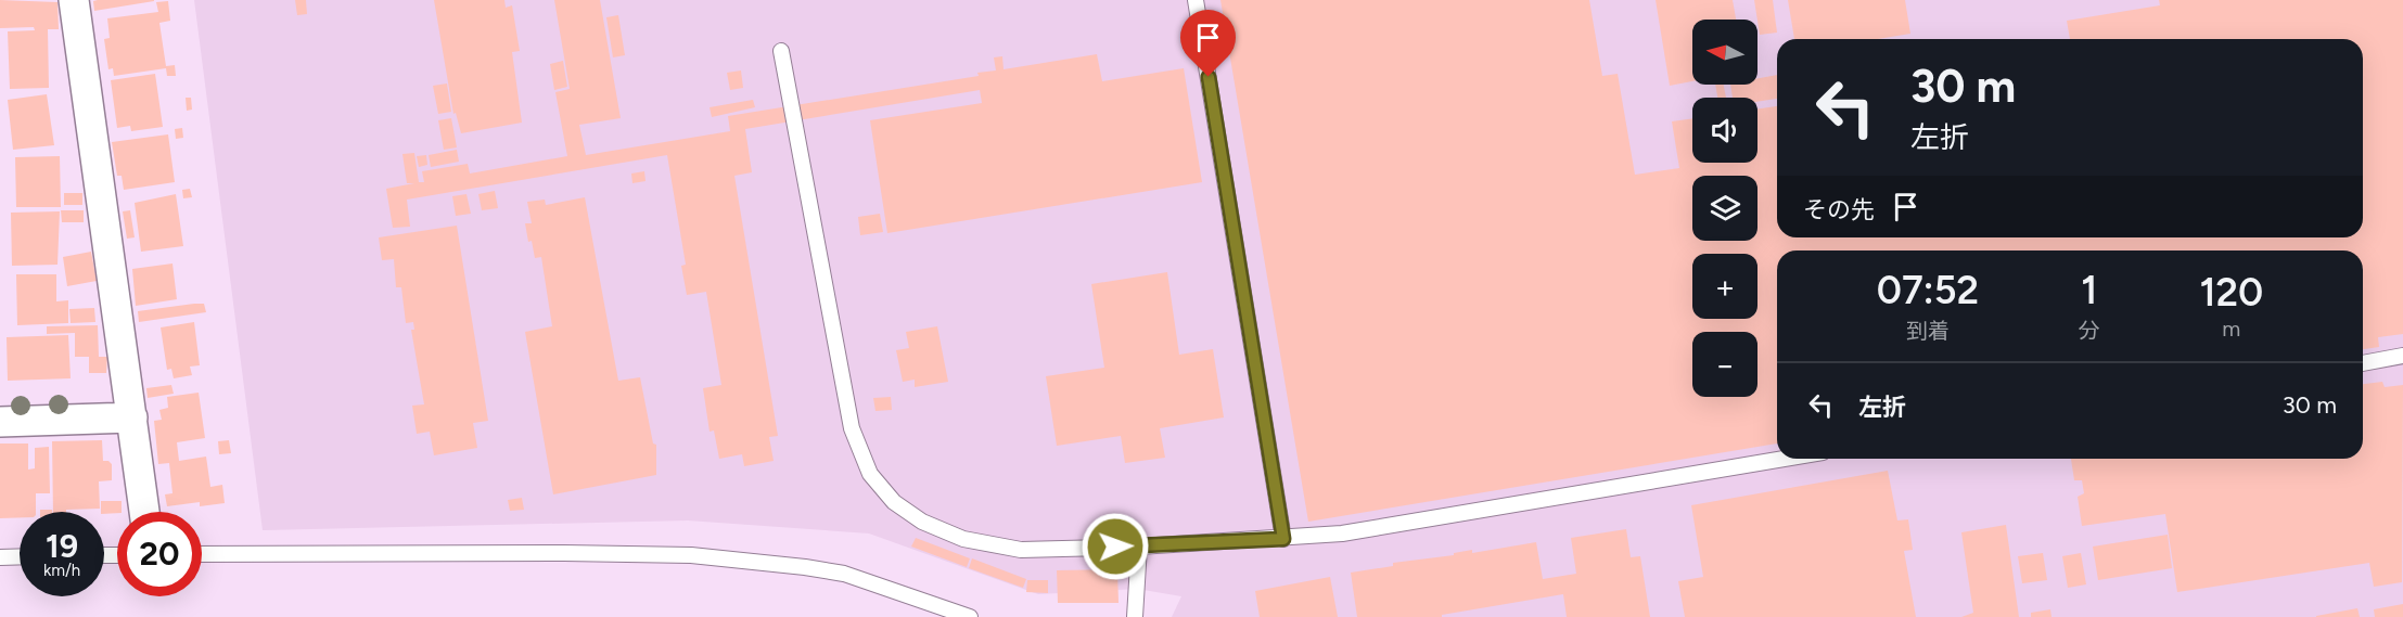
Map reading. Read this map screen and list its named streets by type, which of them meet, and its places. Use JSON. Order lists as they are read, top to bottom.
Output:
{
  "north": "left",
  "page": {
    "map_buttons": ["+", "−"],
    "turn": ["30 m", "左折"],
    "then": "その先",
    "eta": [
      "07:52",
      "到着",
      "1",
      "分",
      "120",
      "m"
    ],
    "list": [
      {
        "name": "左折",
        "value": "30 m"
      }
    ],
    "speed": "19 km/h",
    "limit": "20"
  }
}
